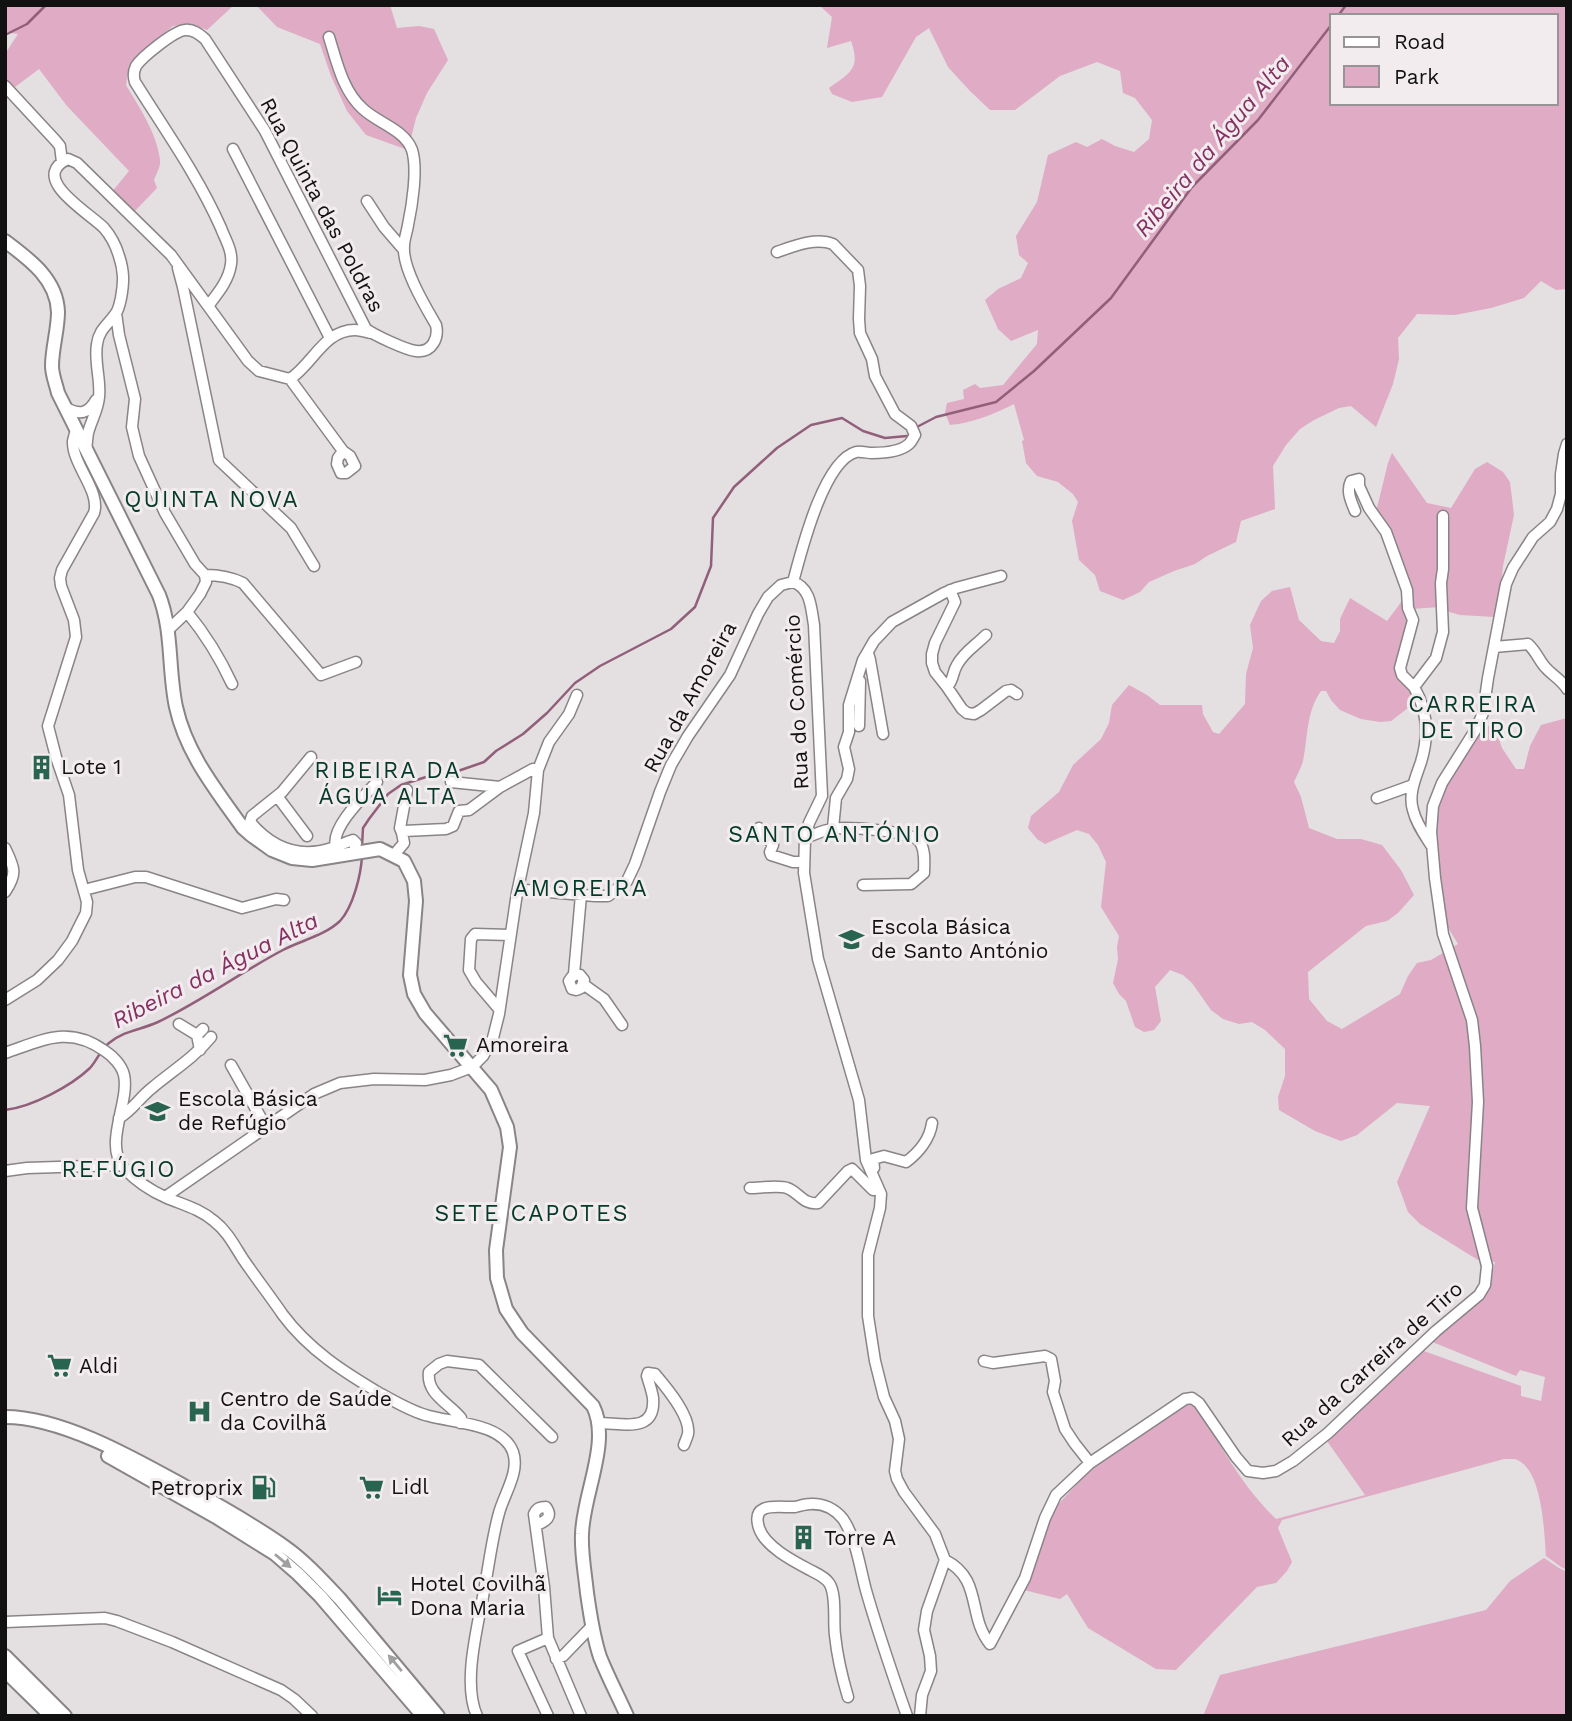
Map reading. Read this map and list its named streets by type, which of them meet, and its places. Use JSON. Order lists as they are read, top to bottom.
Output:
{
  "streets": {
    "street": [
      "Rua Quinta das Poldras",
      "Rua da Amoreira",
      "Rua do Comércio",
      "Rua da Carreira de Tiro"
    ]
  },
  "crossings": [
    ["Rua da Amoreira", "Rua do Comércio"]
  ],
  "districts": [
    "QUINTA NOVA",
    "CARREIRA DE TIRO",
    "RIBEIRA DA ÁGUA ALTA",
    "SANTO ANTÓNIO",
    "AMOREIRA",
    "REFÚGIO",
    "SETE CAPOTES"
  ],
  "water": ["Ribeira da Água Alta"],
  "places": {
    "building": ["Lote 1", "Torre A"],
    "school or university": ["Escola Básica de Santo António", "Escola Básica de Refúgio"],
    "supermarket": ["Amoreira", "Aldi", "Lidl"],
    "hospital": ["Centro de Saúde da Covilhã"],
    "fuel station": ["Petroprix"],
    "hotel": ["Hotel Covilhã Dona Maria"]
  },
  "legend": ["Road", "Park"]
}
